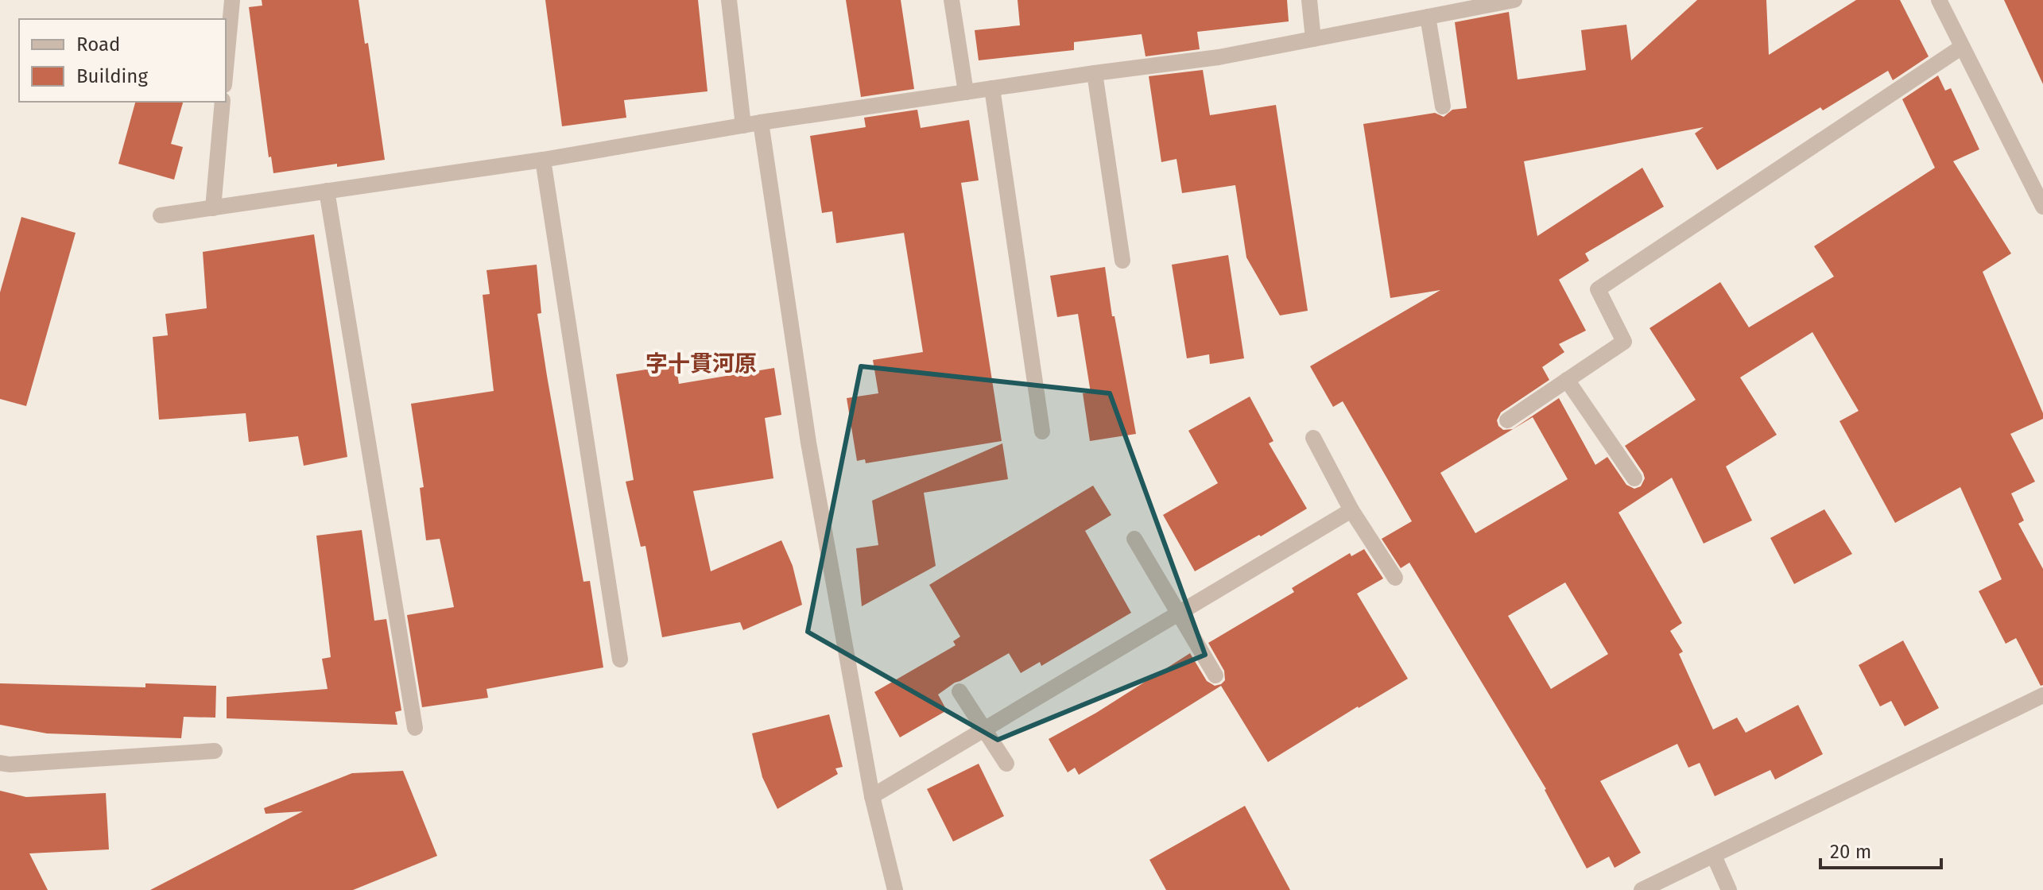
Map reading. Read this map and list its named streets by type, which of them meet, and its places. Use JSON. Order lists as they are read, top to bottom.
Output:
{
  "districts": ["字十貫河原"],
  "legend": ["Road", "Building"],
  "scale_bar": "20 m"
}
